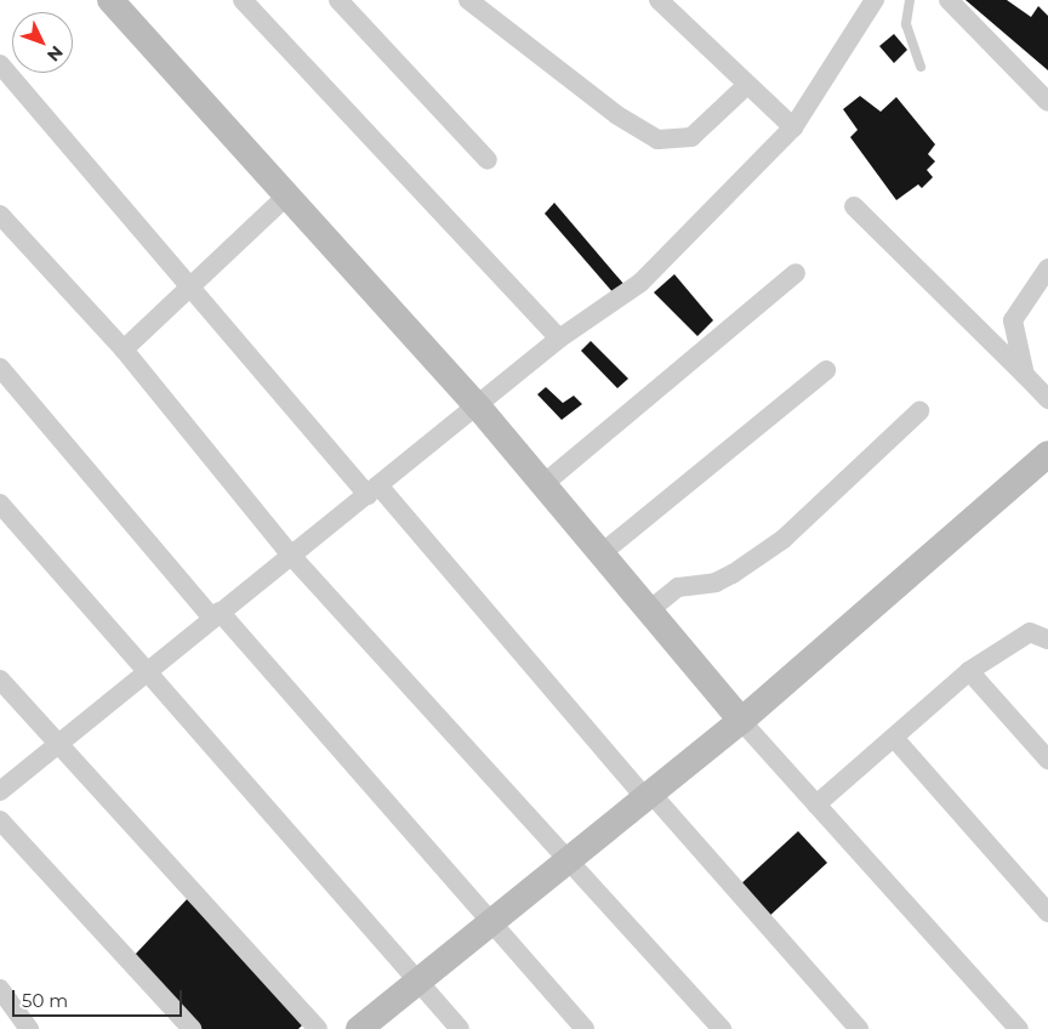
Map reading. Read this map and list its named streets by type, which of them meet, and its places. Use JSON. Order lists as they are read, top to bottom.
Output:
{
  "scale_bar": "50 m",
  "north": "bottom right"
}
